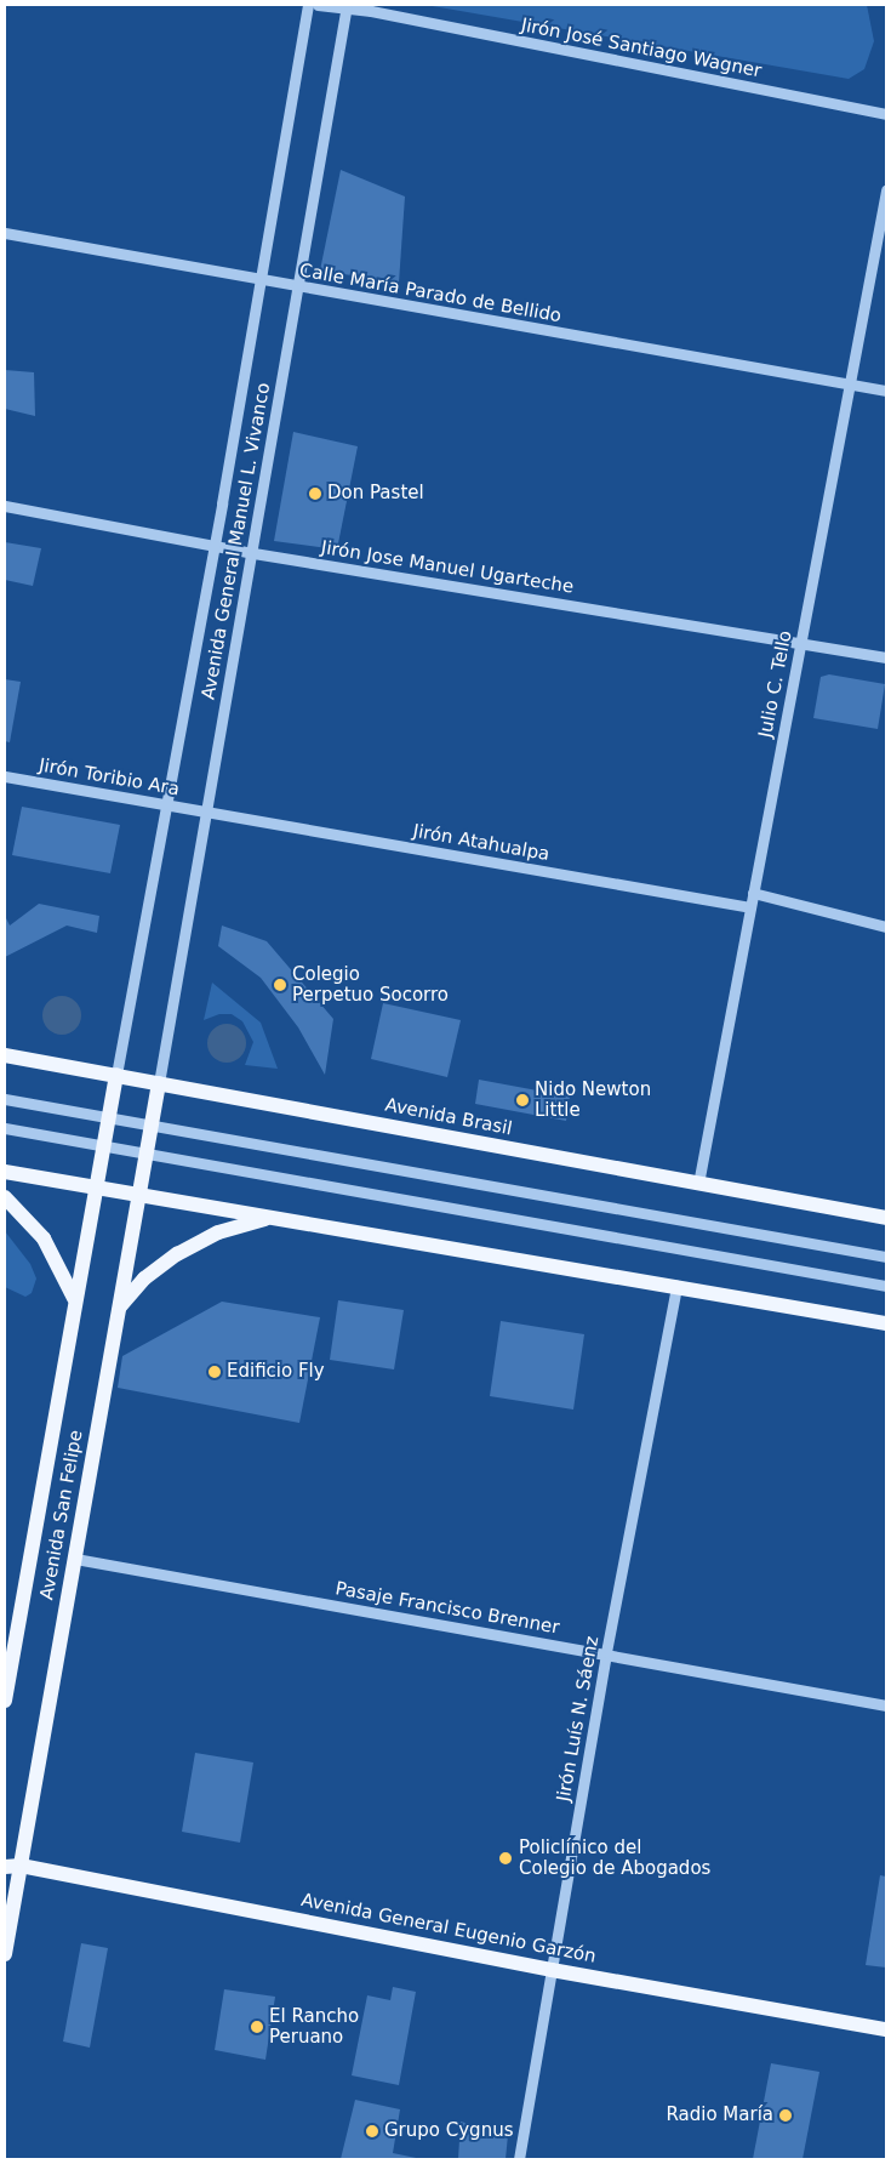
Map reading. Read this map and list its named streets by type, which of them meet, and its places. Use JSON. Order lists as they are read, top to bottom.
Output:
{
  "streets": {
    "main road": ["Avenida Brasil", "Avenida San Felipe", "Avenida General Eugenio Garzón"],
    "street": [
      "Jirón José Santiago Wagner",
      "Calle María Parado de Bellido",
      "Avenida General Manuel L. Vivanco",
      "Jirón Jose Manuel Ugarteche",
      "Julio C. Tello",
      "Jirón Toribio Ara",
      "Jirón Atahualpa",
      "Pasaje Francisco Brenner",
      "Jirón Luís N. Sáenz"
    ]
  },
  "crossings": [
    ["Jirón José Santiago Wagner", "Avenida General Manuel L. Vivanco"],
    ["Calle María Parado de Bellido", "Avenida General Manuel L. Vivanco"],
    ["Calle María Parado de Bellido", "Julio C. Tello"],
    ["Avenida General Manuel L. Vivanco", "Jirón Jose Manuel Ugarteche"],
    ["Avenida General Manuel L. Vivanco", "Jirón Toribio Ara"],
    ["Avenida General Manuel L. Vivanco", "Jirón Atahualpa"],
    ["Avenida General Manuel L. Vivanco", "Avenida Brasil"],
    ["Avenida General Manuel L. Vivanco", "Avenida San Felipe"],
    ["Jirón Jose Manuel Ugarteche", "Julio C. Tello"],
    ["Julio C. Tello", "Jirón Atahualpa"],
    ["Julio C. Tello", "Avenida Brasil"],
    ["Jirón Toribio Ara", "Jirón Atahualpa"],
    ["Avenida Brasil", "Avenida San Felipe"],
    ["Avenida San Felipe", "Pasaje Francisco Brenner"],
    ["Avenida San Felipe", "Avenida General Eugenio Garzón"],
    ["Pasaje Francisco Brenner", "Jirón Luís N. Sáenz"],
    ["Jirón Luís N. Sáenz", "Avenida General Eugenio Garzón"]
  ],
  "places": [
    "Don Pastel",
    "Colegio Perpetuo Socorro",
    "Nido Newton Little",
    "Edificio Fly",
    "Policlínico del Colegio de Abogados",
    "El Rancho Peruano",
    "Radio María",
    "Grupo Cygnus"
  ]
}
